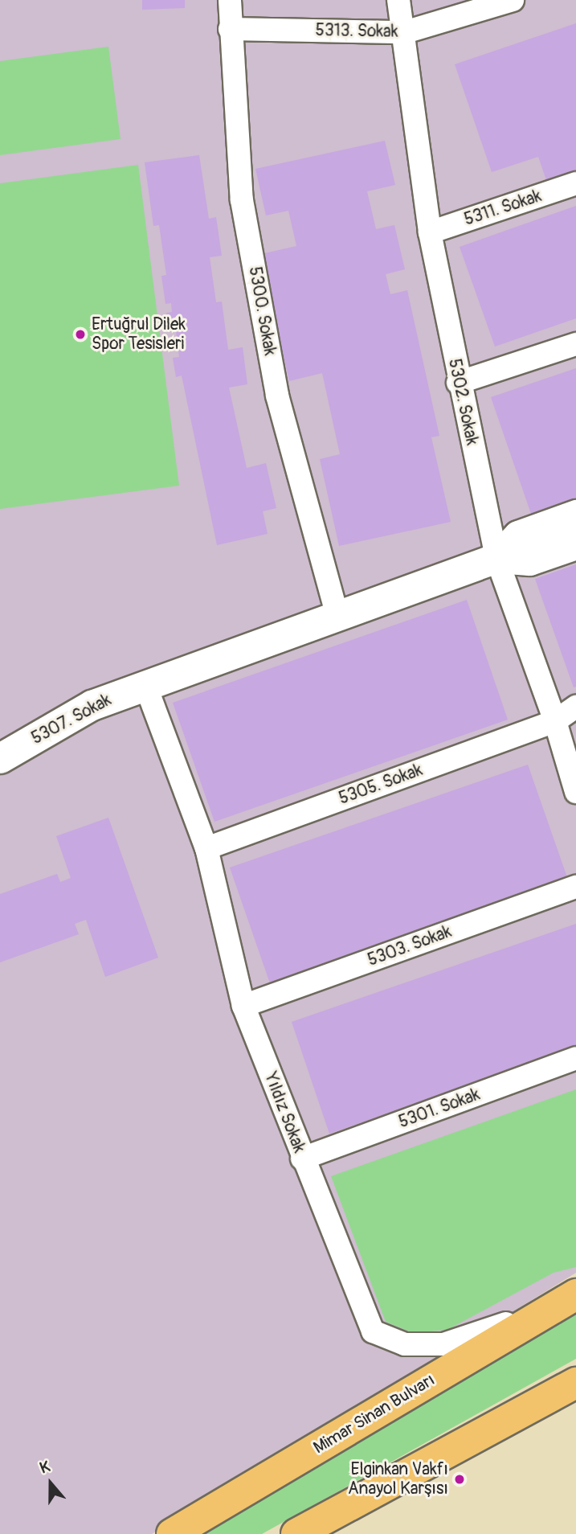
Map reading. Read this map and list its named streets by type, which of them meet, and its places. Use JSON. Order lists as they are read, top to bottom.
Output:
{
  "streets": {
    "highway": ["Mimar Sinan Bulvarı"],
    "street": [
      "5313. Sokak",
      "5311. Sokak",
      "5300. Sokak",
      "5302. Sokak",
      "5307. Sokak",
      "5305. Sokak",
      "5303. Sokak",
      "5301. Sokak",
      "Yıldız Sokak"
    ]
  },
  "crossings": [
    ["5313. Sokak", "5300. Sokak"],
    ["5313. Sokak", "5302. Sokak"],
    ["5311. Sokak", "5302. Sokak"],
    ["5300. Sokak", "5307. Sokak"],
    ["5302. Sokak", "5307. Sokak"],
    ["5302. Sokak", "5305. Sokak"],
    ["5307. Sokak", "Yıldız Sokak"],
    ["5305. Sokak", "Yıldız Sokak"],
    ["5303. Sokak", "Yıldız Sokak"],
    ["5301. Sokak", "Yıldız Sokak"],
    ["Yıldız Sokak", "Mimar Sinan Bulvarı"]
  ],
  "places": ["Ertuğrul Dilek Spor Tesisleri", "Elginkan Vakfı Anayol Karşısı"],
  "north": "top"
}
